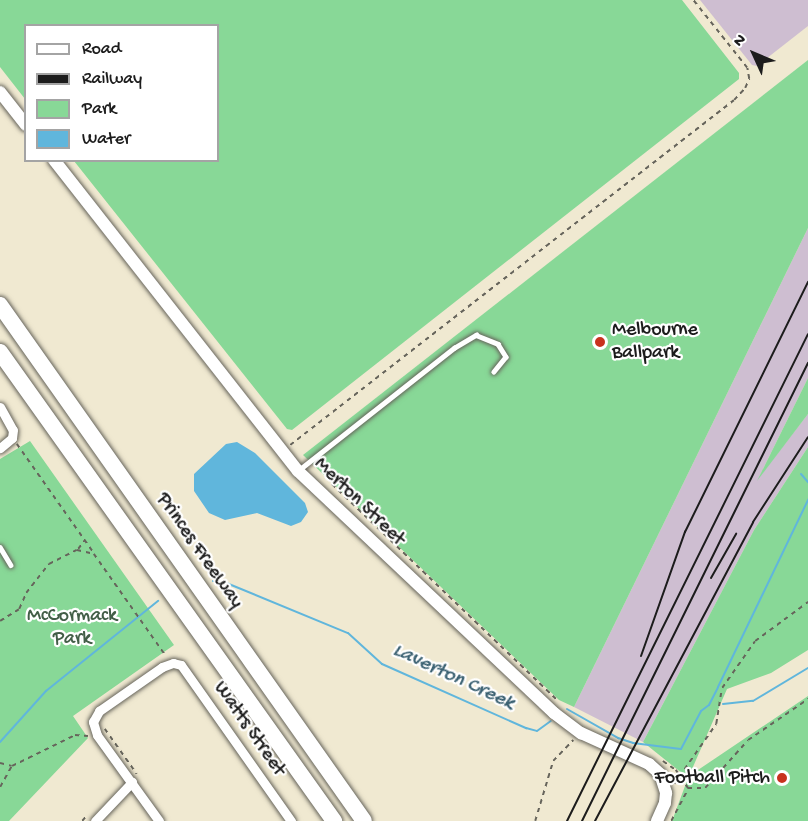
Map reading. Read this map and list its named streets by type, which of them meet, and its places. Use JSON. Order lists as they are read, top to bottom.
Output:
{
  "streets": {
    "highway": ["Princes Freeway"],
    "street": ["Merton Street", "Watts Street"]
  },
  "water": ["Laverton Creek"],
  "parks": ["McCormack Park"],
  "places": ["Melbourne Ballpark", "Football Pitch"],
  "legend": [
    "Road",
    "Railway",
    "Park",
    "Water"
  ],
  "north": "top left"
}
